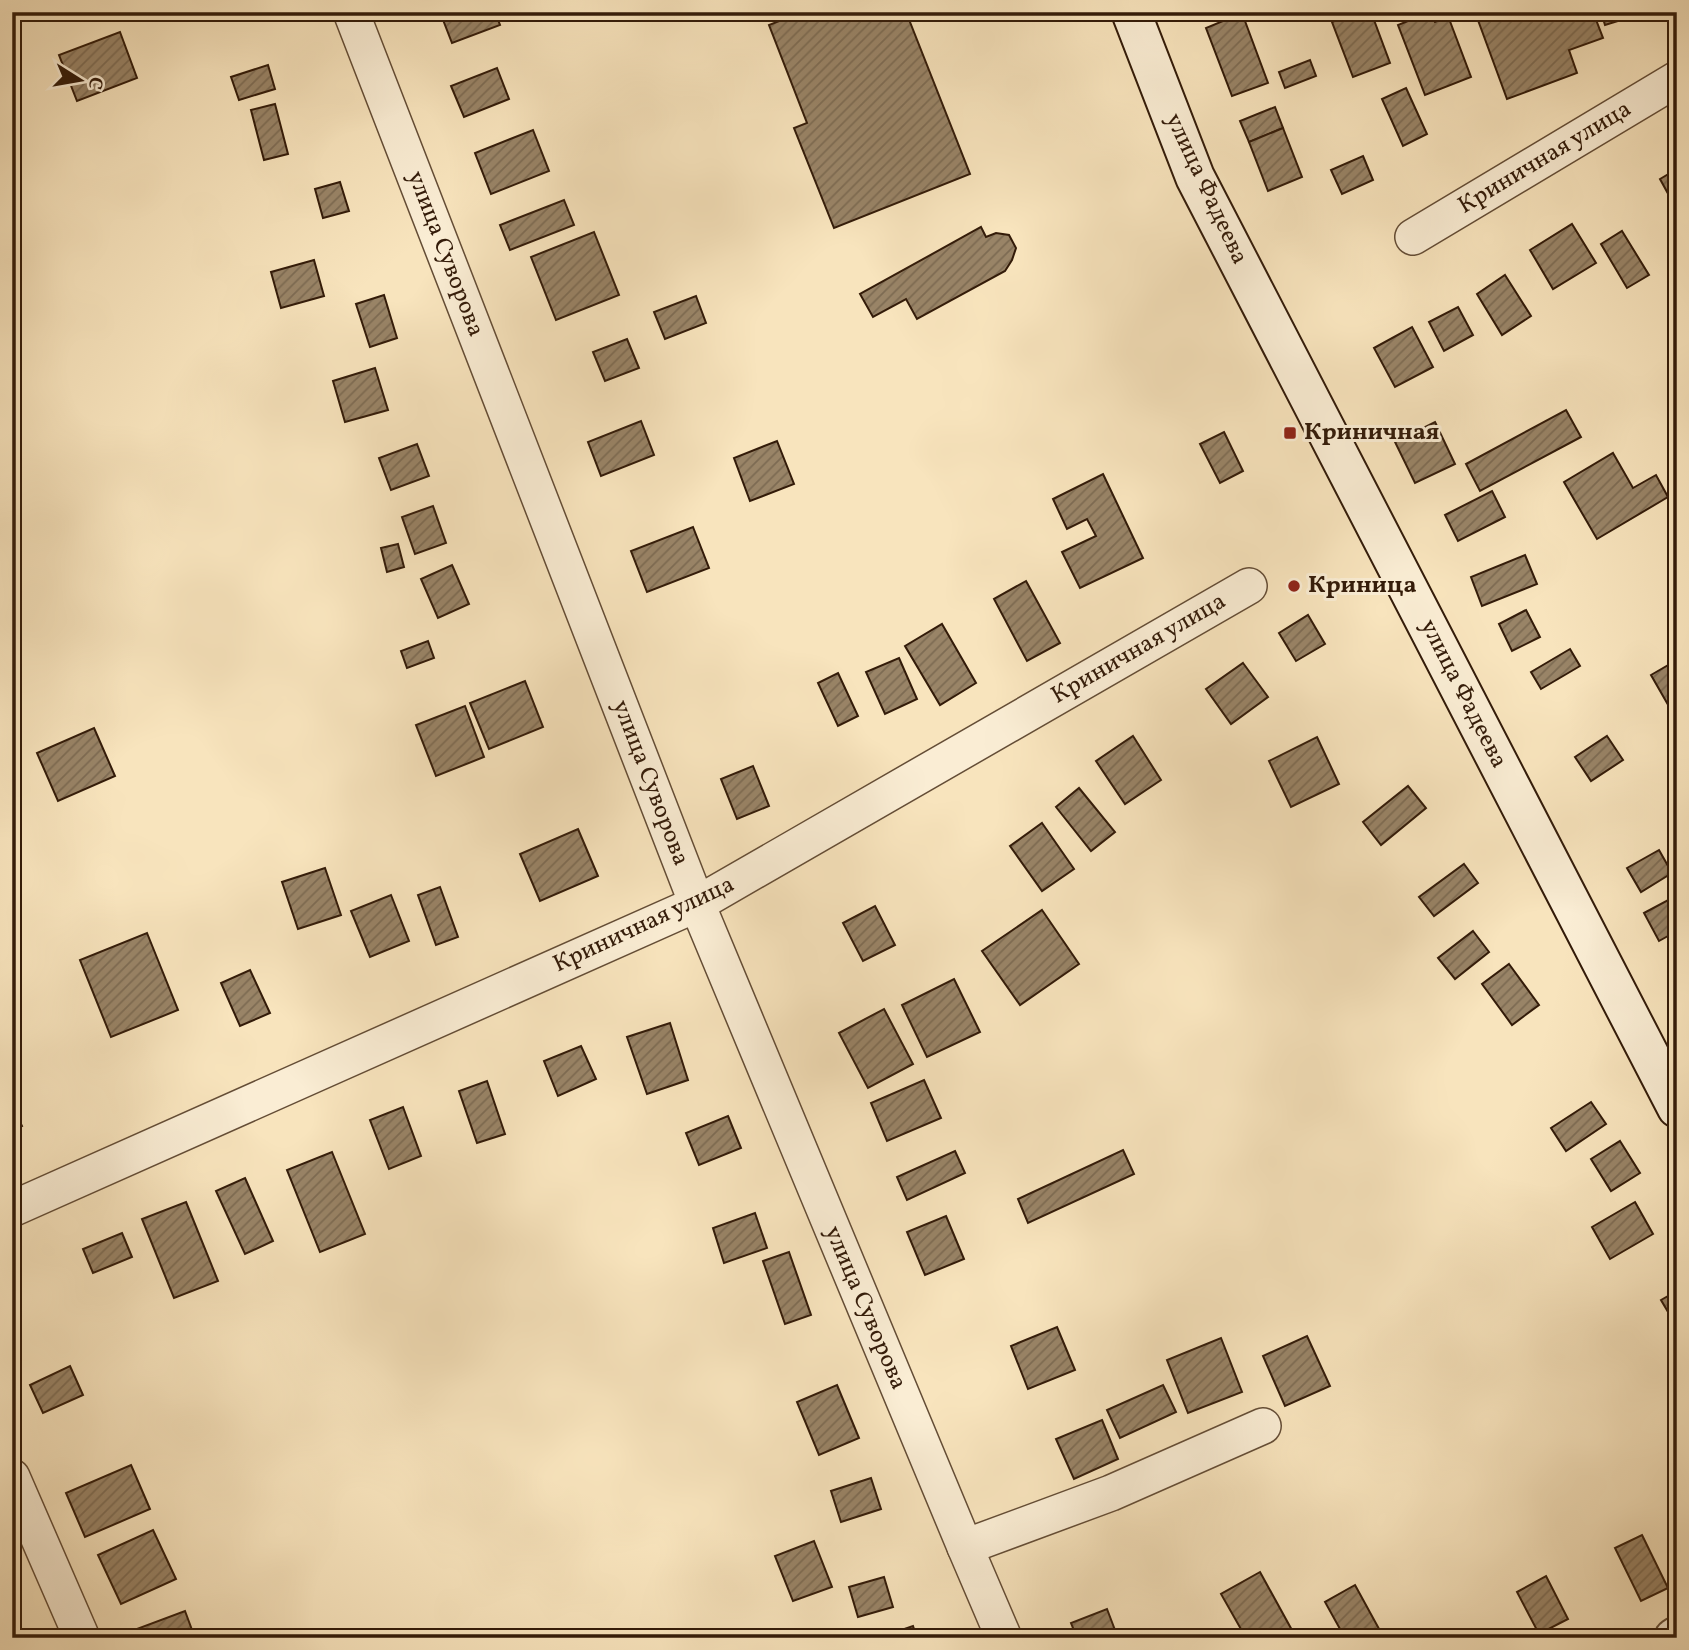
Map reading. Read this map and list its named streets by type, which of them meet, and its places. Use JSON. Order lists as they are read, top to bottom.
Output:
{
  "streets": {
    "main road": ["улица Фадеева"],
    "street": ["Криничная улица", "улица Суворова"]
  },
  "crossings": [
    ["Криничная улица", "улица Суворова"]
  ],
  "places": {
    "transit": ["Криничная"],
    "other": ["Криница"]
  },
  "north": "right"
}
